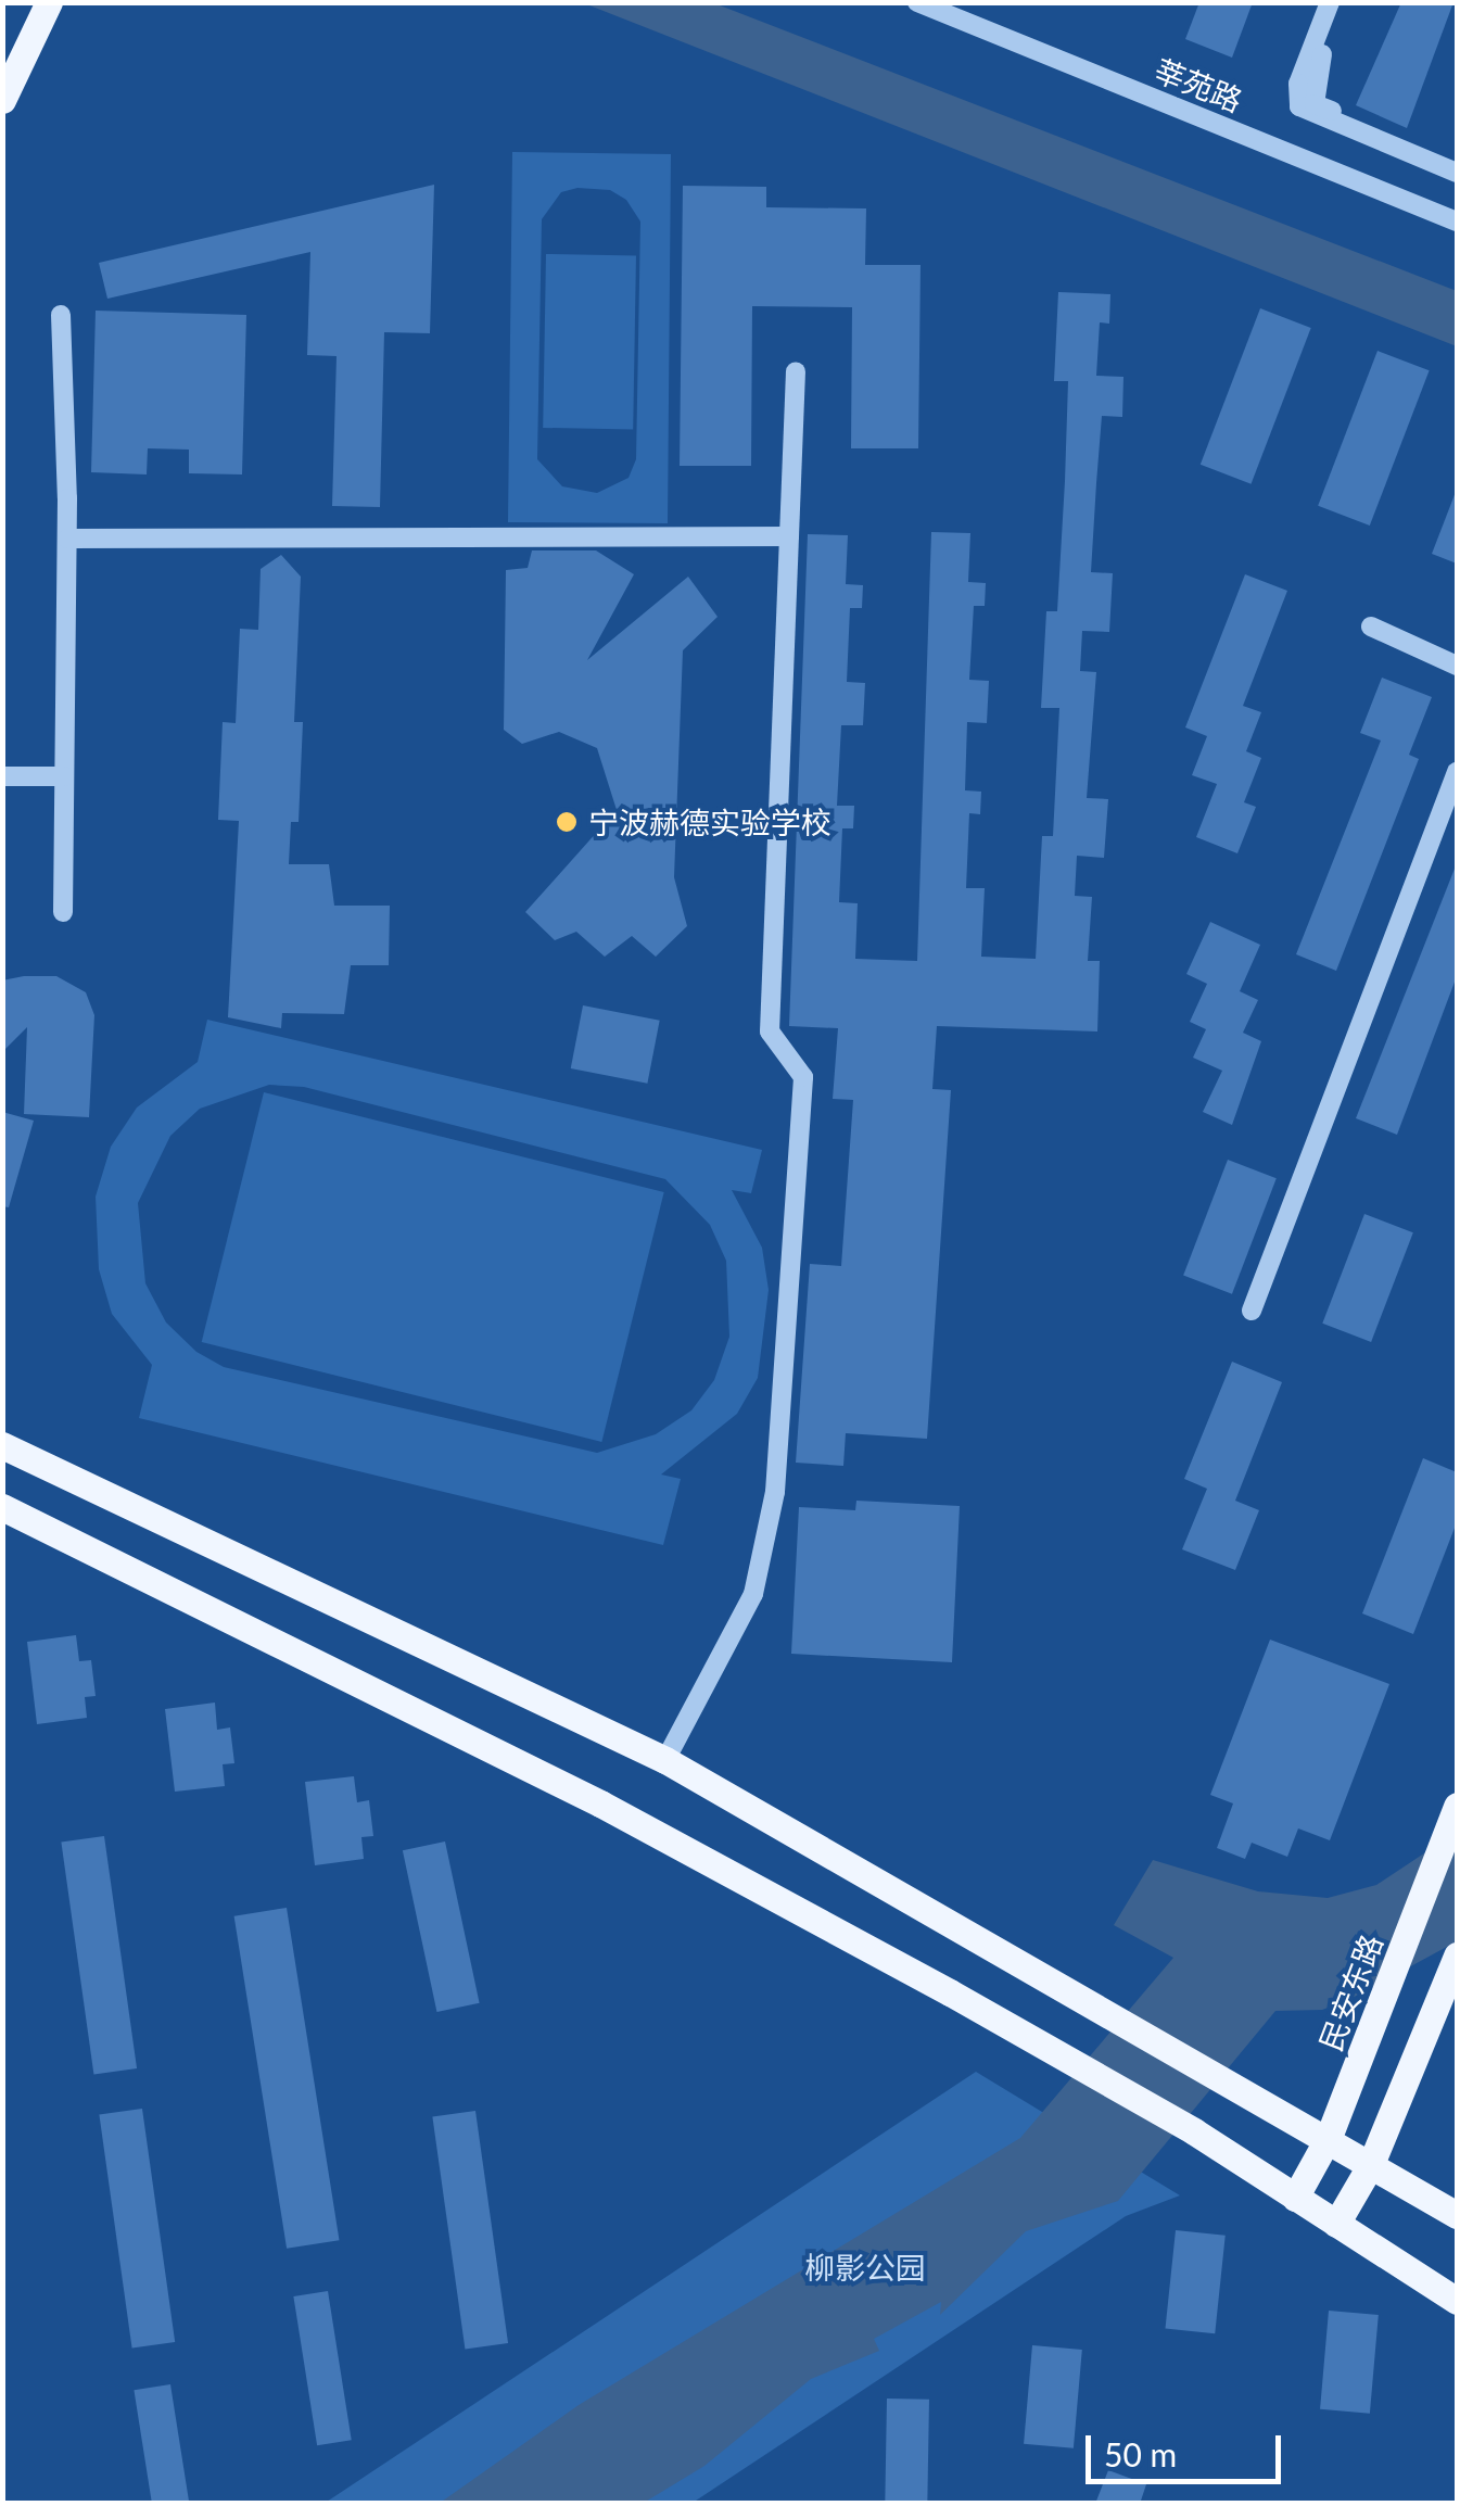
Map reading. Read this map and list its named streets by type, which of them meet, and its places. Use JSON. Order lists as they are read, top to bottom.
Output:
{
  "streets": {
    "main road": ["民安东路"],
    "street": ["莘苑路"]
  },
  "parks": ["柳影公园"],
  "places": ["宁波赫德实验学校"],
  "scale_bar": "50 m"
}
